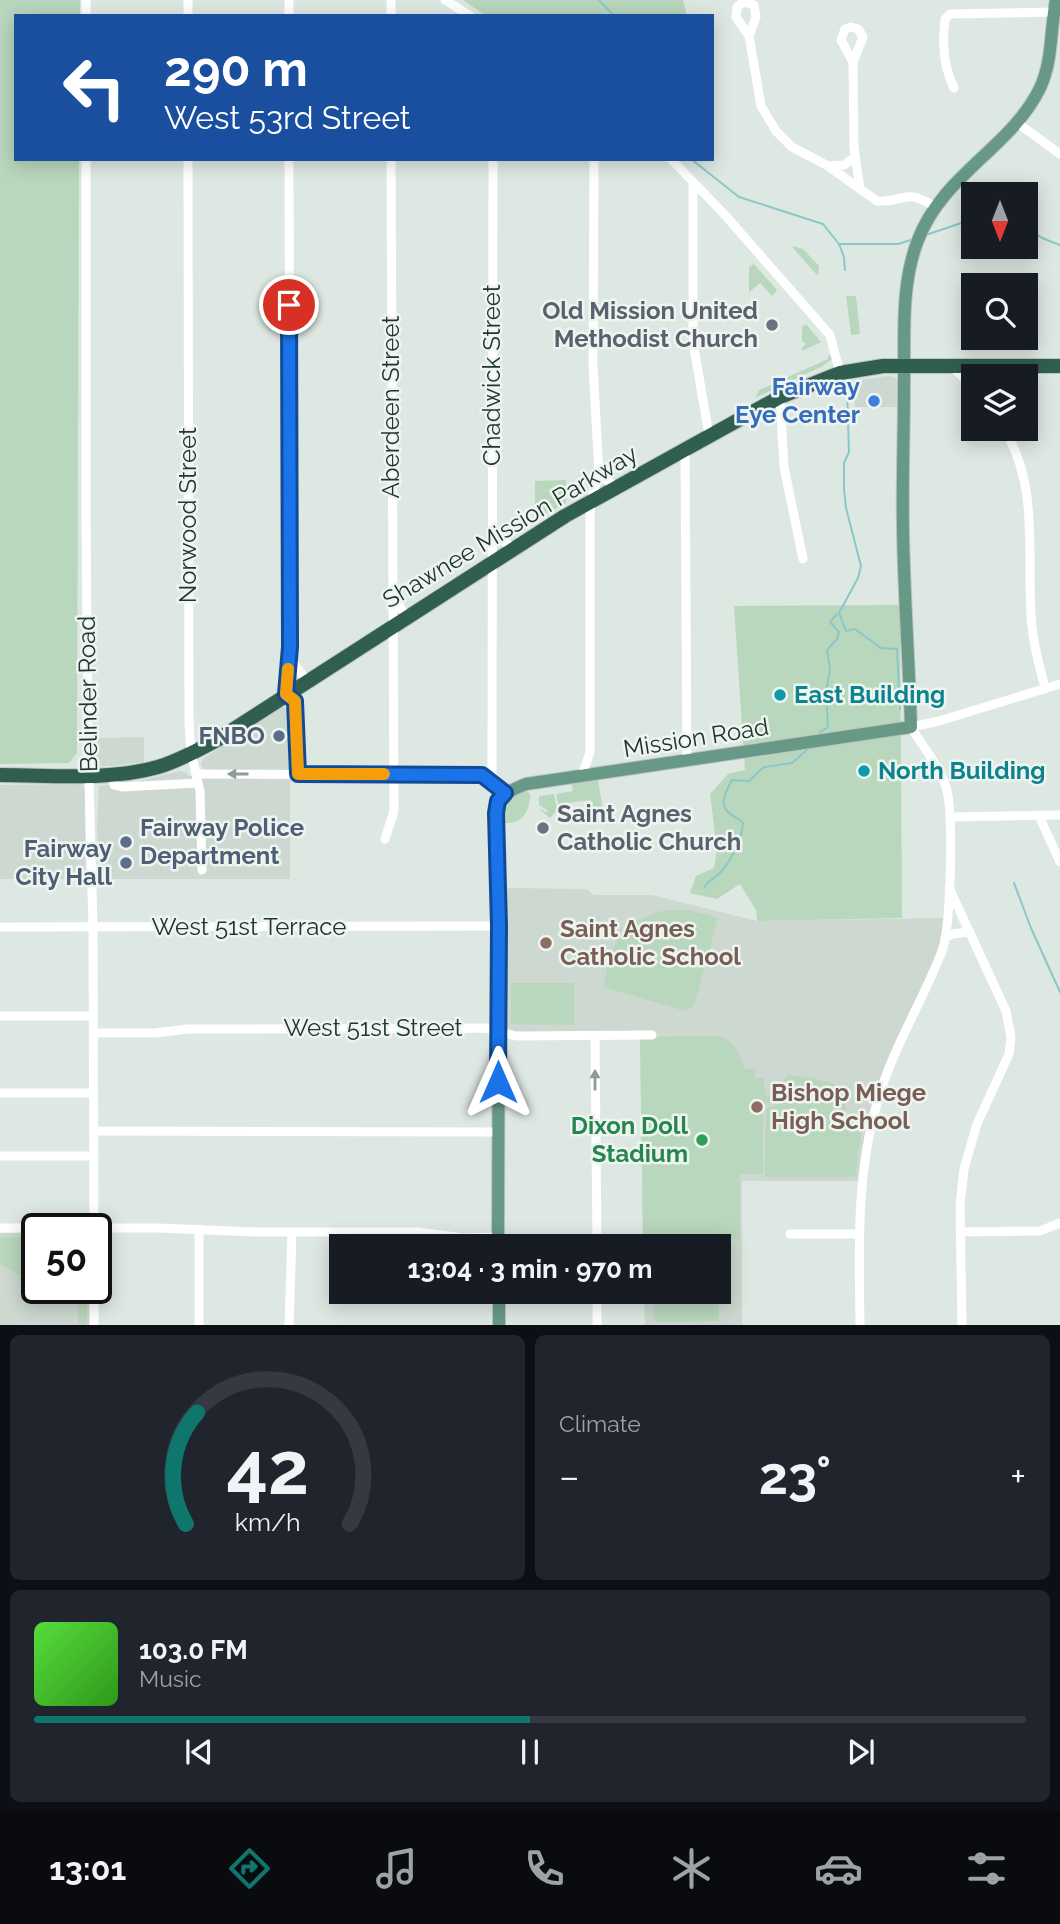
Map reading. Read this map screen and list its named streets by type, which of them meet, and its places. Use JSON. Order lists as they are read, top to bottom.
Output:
{
  "streets": {
    "highway": ["Shawnee Mission Parkway"],
    "main road": ["Mission Road"],
    "street": [
      "Chadwick Street",
      "Aberdeen Street",
      "Norwood Street",
      "Belinder Road",
      "West 51st Terrace",
      "West 51st Street"
    ]
  },
  "crossings": [
    ["Chadwick Street", "Shawnee Mission Parkway"],
    ["Aberdeen Street", "Shawnee Mission Parkway"],
    ["Norwood Street", "Shawnee Mission Parkway"],
    ["Shawnee Mission Parkway", "Belinder Road"],
    ["Belinder Road", "West 51st Terrace"],
    ["Belinder Road", "West 51st Street"]
  ],
  "places": [
    "Old Mission United Methodist Church",
    "Fairway Eye Center",
    "East Building",
    "FNBO",
    "North Building",
    "Saint Agnes Catholic Church",
    "Fairway Police Department",
    "Fairway City Hall",
    "Saint Agnes Catholic School",
    "Bishop Miege High School",
    "Dixon Doll Stadium"
  ],
  "north": "bottom",
  "page": {
    "turn": ["290 m", "West 53rd Street"],
    "limit": "50",
    "trip": "13:04 · 3 min · 970 m",
    "tile": "Climate",
    "heat": ["−", "23°", "+"],
    "song": ["103.0 FM", "Music"],
    "tabs": "13:01",
    "gauge": ["42", "km/h"]
  }
}
